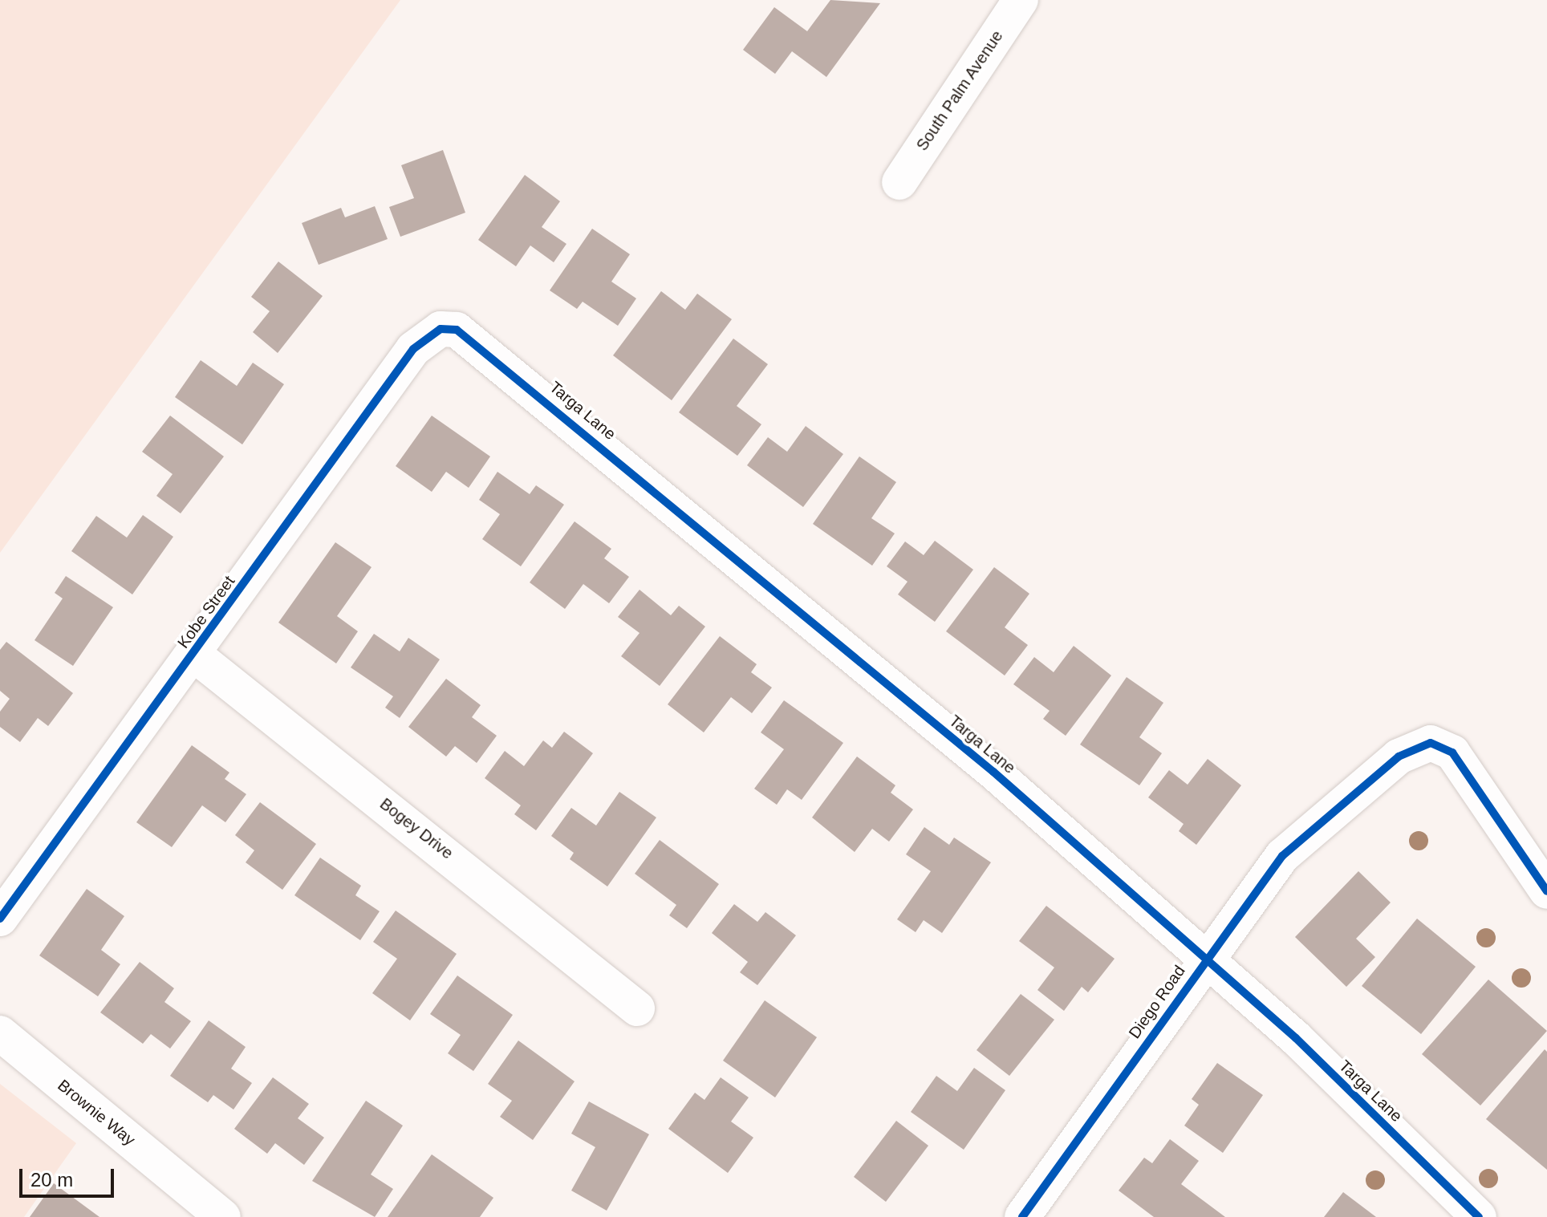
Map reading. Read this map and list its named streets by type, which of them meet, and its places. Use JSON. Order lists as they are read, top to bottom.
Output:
{
  "streets": {
    "street": [
      "South Palm Avenue",
      "Targa Lane",
      "Kobe Street",
      "Bogey Drive",
      "Diego Road",
      "Brownie Way"
    ]
  },
  "crossings": [
    ["Targa Lane", "Kobe Street"],
    ["Targa Lane", "Diego Road"],
    ["Kobe Street", "Bogey Drive"]
  ],
  "scale_bar": "20 m"
}
